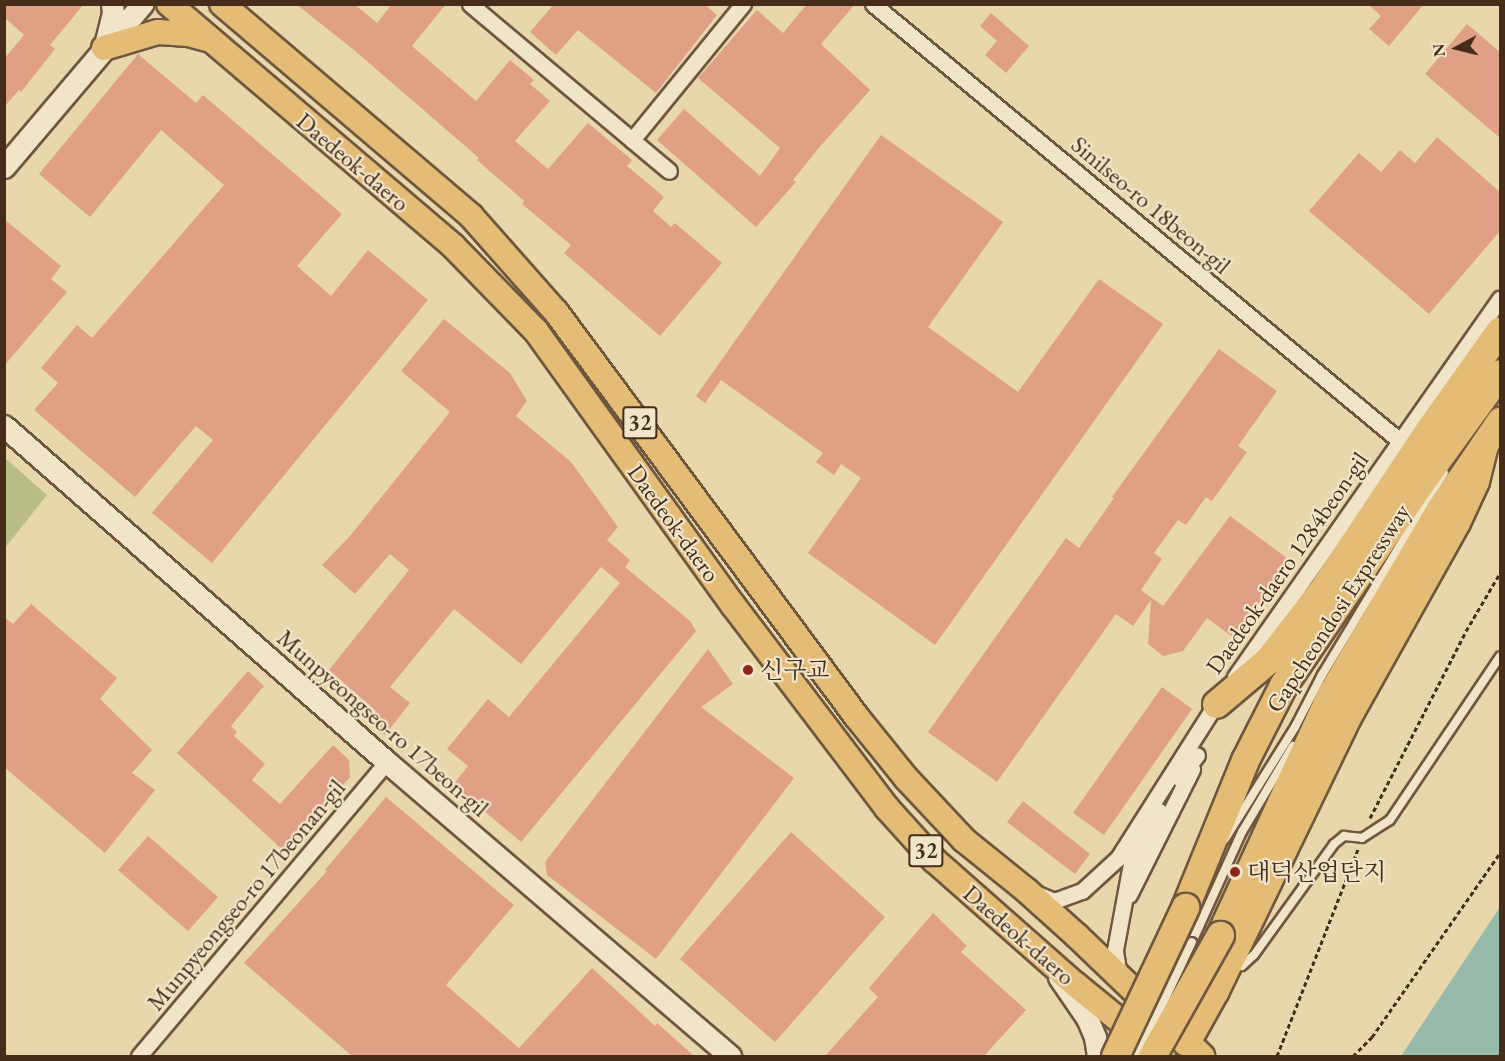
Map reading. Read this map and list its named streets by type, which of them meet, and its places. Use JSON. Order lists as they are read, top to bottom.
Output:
{
  "streets": {
    "highway": ["Gapcheondosi Expressway"],
    "main road": ["Daedeok-daero", "32"],
    "street": [
      "Sinilseo-ro 18beon-gil",
      "Daedeok-daero 1284beon-gil",
      "Munpyeongseo-ro 17beon-gil",
      "Munpyeongseo-ro 17beonan-gil"
    ]
  },
  "crossings": [
    ["Daedeok-daero", "Daedeok-daero 1284beon-gil"],
    ["Daedeok-daero", "Gapcheondosi Expressway"],
    ["Sinilseo-ro 18beon-gil", "Daedeok-daero 1284beon-gil"],
    ["Munpyeongseo-ro 17beon-gil", "Munpyeongseo-ro 17beonan-gil"]
  ],
  "places": ["신구교", "대덕산업단지"],
  "north": "left"
}
